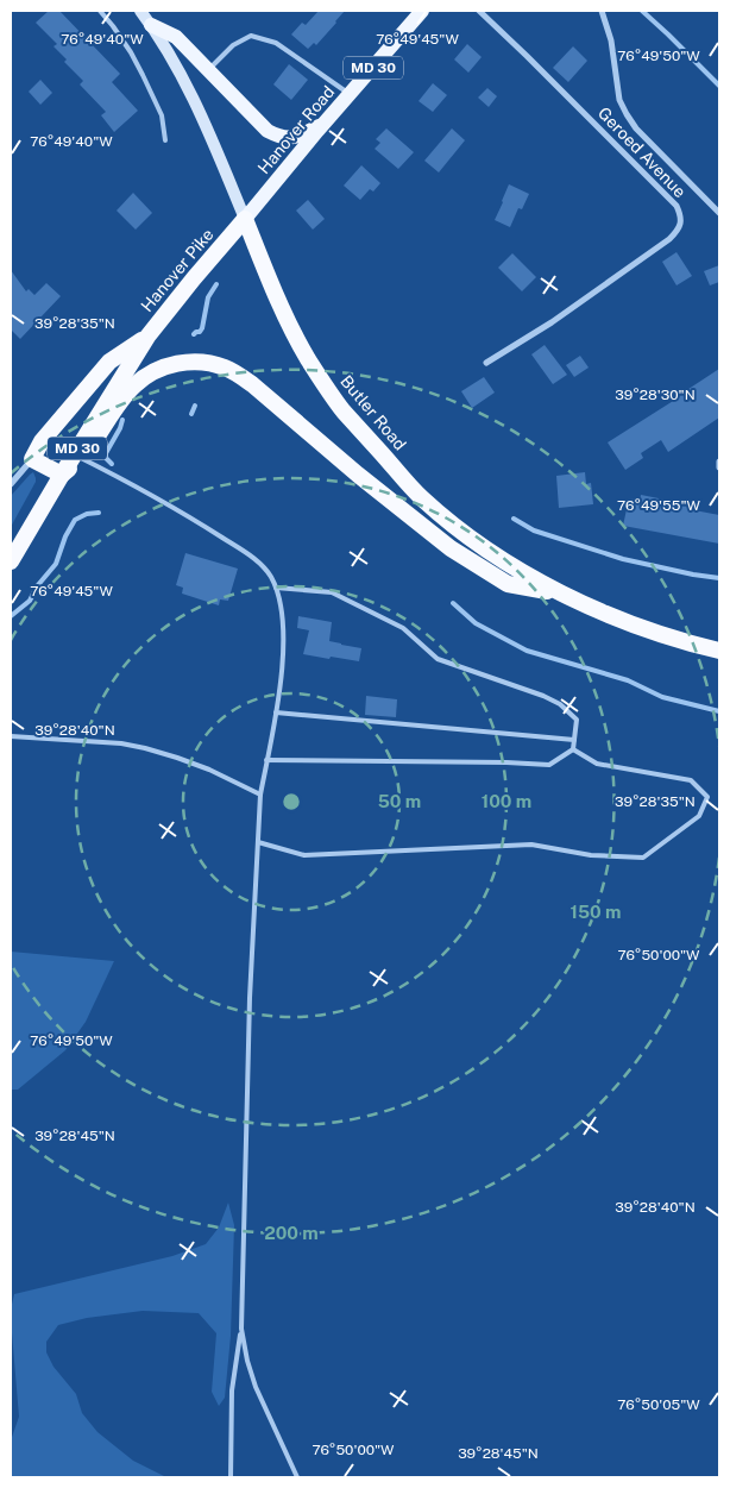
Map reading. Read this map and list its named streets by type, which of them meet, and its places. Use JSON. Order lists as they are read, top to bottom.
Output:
{
  "streets": {
    "highway": ["MD 30", "Hanover Pike", "Butler Road"],
    "main road": ["Hanover Road"],
    "street": ["Geroed Avenue"]
  },
  "crossings": [
    ["Hanover Road", "Hanover Pike"],
    ["Hanover Road", "Butler Road"],
    ["Hanover Pike", "Butler Road"]
  ],
  "coordinates": [
    "76°49'40\"W",
    "76°49'45\"W",
    "76°49'50\"W",
    "39°28'35\"N",
    "39°28'30\"N",
    "76°49'55\"W",
    "39°28'40\"N",
    "76°50'00\"W",
    "39°28'45\"N",
    "76°50'05\"W"
  ],
  "rings": [
    "50 m",
    "100 m",
    "150 m",
    "200 m"
  ]
}
